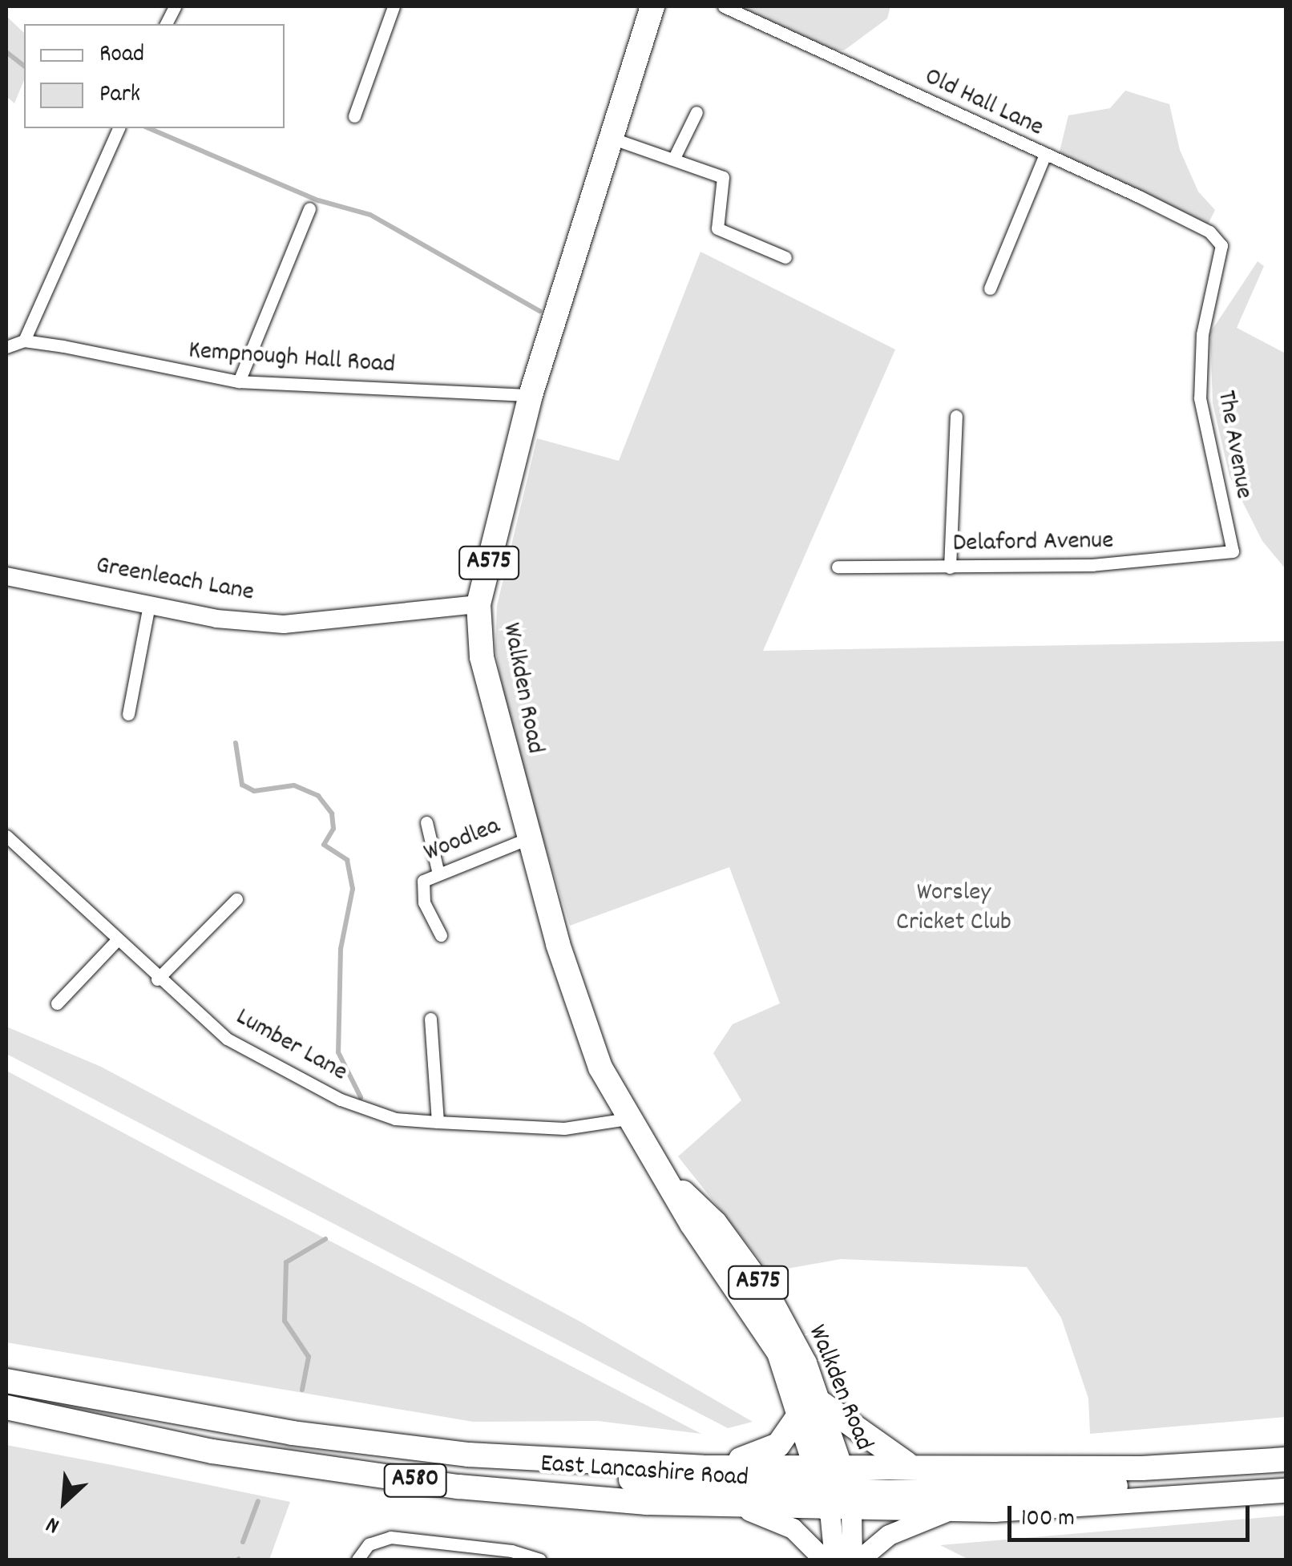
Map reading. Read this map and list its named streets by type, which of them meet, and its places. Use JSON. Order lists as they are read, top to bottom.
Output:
{
  "streets": {
    "highway": [
      "A575",
      "Walkden Road",
      "East Lancashire Road",
      "A580"
    ],
    "street": [
      "Old Hall Lane",
      "Kempnough Hall Road",
      "The Avenue",
      "Delaford Avenue",
      "Greenleach Lane",
      "Woodlea",
      "Lumber Lane"
    ]
  },
  "crossings": [
    ["Old Hall Lane", "The Avenue"],
    ["Kempnough Hall Road", "Walkden Road"],
    ["The Avenue", "Delaford Avenue"],
    ["Greenleach Lane", "Walkden Road"],
    ["Walkden Road", "Woodlea"],
    ["Walkden Road", "Lumber Lane"],
    ["Walkden Road", "East Lancashire Road"]
  ],
  "parks": ["Worsley Cricket Club"],
  "legend": ["Road", "Park"],
  "scale_bar": "100 m",
  "north": "bottom left"
}
